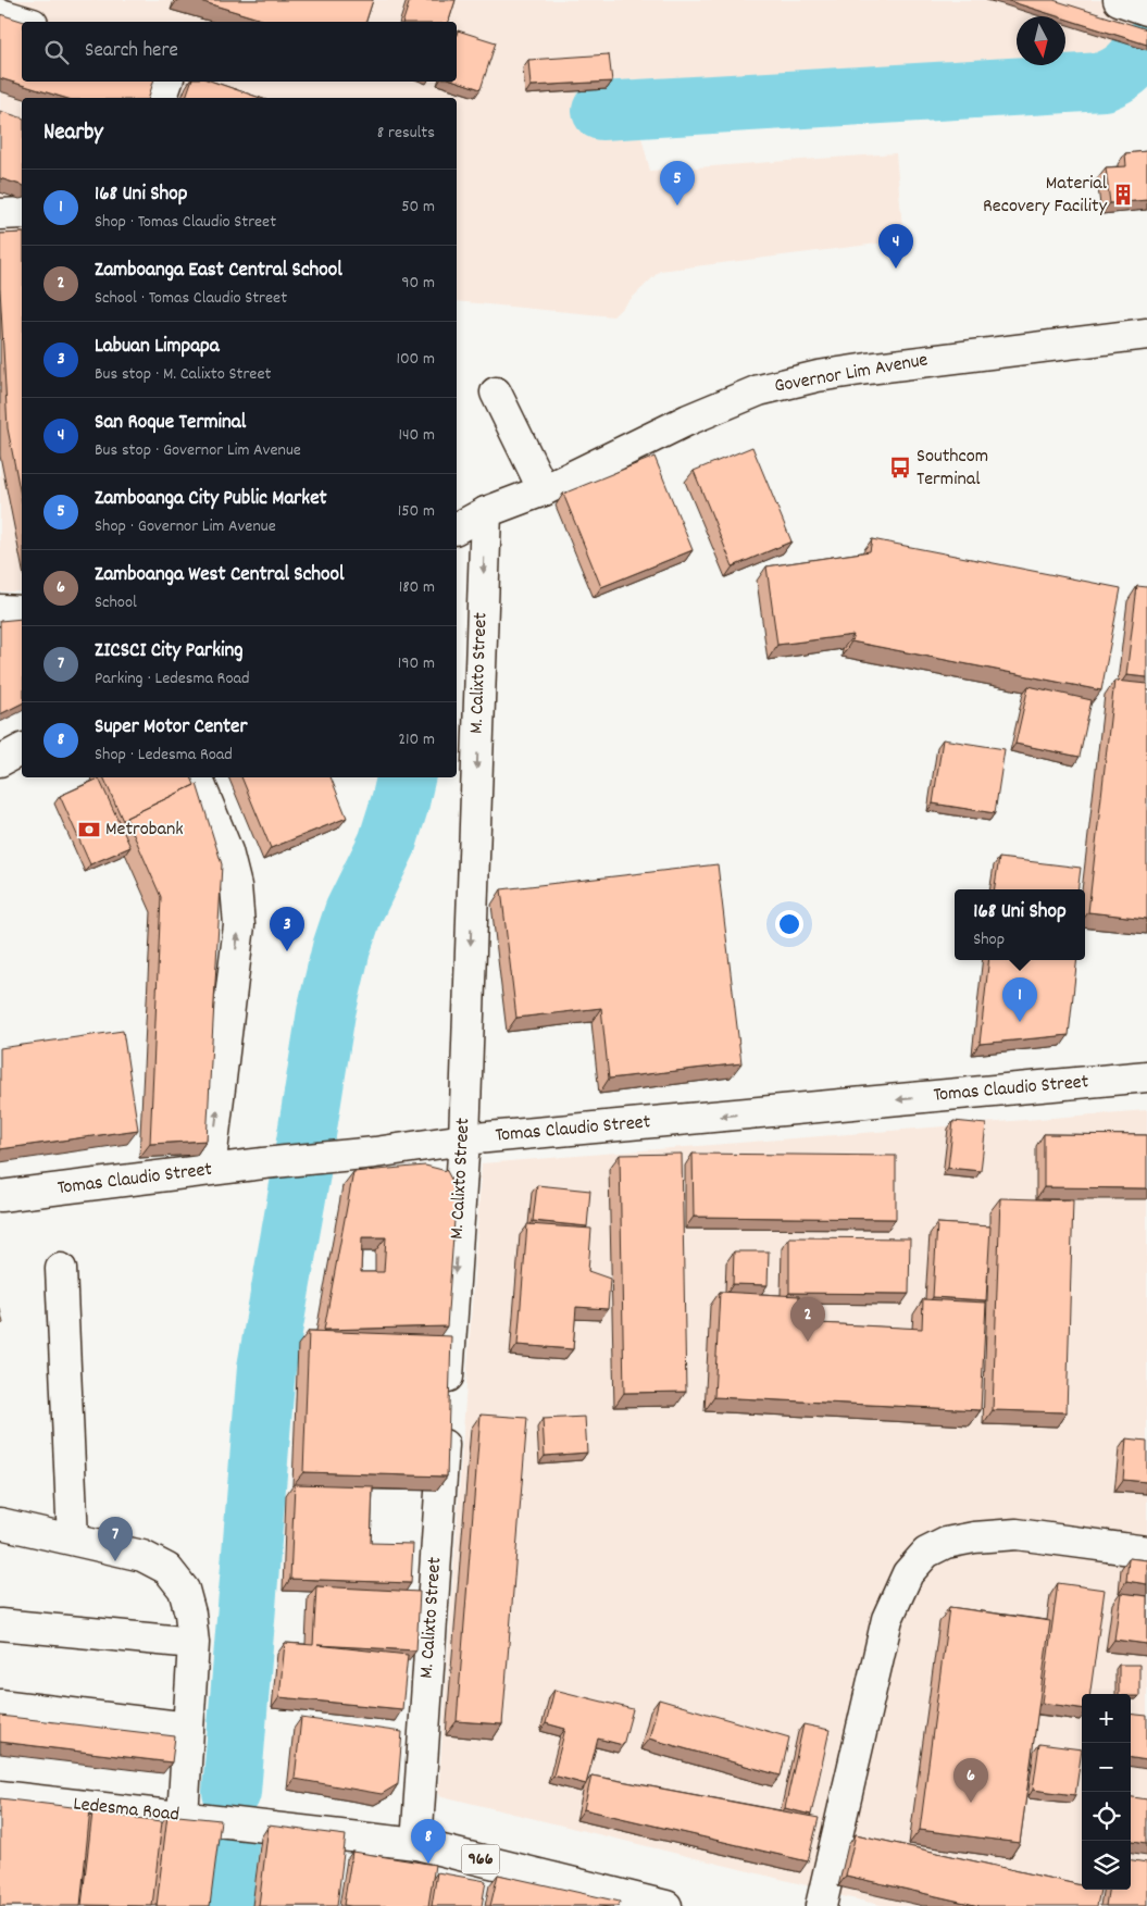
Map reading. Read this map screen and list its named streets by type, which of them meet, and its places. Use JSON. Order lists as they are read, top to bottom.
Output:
{
  "streets": {
    "street": [
      "Governor Lim Avenue",
      "M. Calixto Street",
      "Tomas Claudio Street",
      "Ledesma Road",
      "966"
    ]
  },
  "crossings": [
    ["Governor Lim Avenue", "M. Calixto Street"],
    ["M. Calixto Street", "Tomas Claudio Street"],
    ["M. Calixto Street", "Ledesma Road"]
  ],
  "one_way": ["Tomas Claudio Street"],
  "places": {
    "building": ["Material Recovery Facility"],
    "bus stop": ["Southcom Terminal"],
    "bank": ["Metrobank"]
  },
  "north": "bottom",
  "page": {
    "search": "Search here",
    "heading": ["Nearby", "8 results"],
    "pins": [
      "5",
      "4",
      "3",
      "1",
      "2",
      "7",
      "6",
      "8"
    ],
    "list": [
      {
        "mark": "1",
        "name": "168 Uni Shop",
        "note": "Shop · Tomas Claudio Street",
        "value": "50 m"
      },
      {
        "mark": "2",
        "name": "Zamboanga East Central School",
        "note": "School · Tomas Claudio Street",
        "value": "90 m"
      },
      {
        "mark": "3",
        "name": "Labuan Limpapa",
        "note": "Bus stop · M. Calixto Street",
        "value": "100 m"
      },
      {
        "mark": "4",
        "name": "San Roque Terminal",
        "note": "Bus stop · Governor Lim Avenue",
        "value": "140 m"
      },
      {
        "mark": "5",
        "name": "Zamboanga City Public Market",
        "note": "Shop · Governor Lim Avenue",
        "value": "150 m"
      },
      {
        "mark": "6",
        "name": "Zamboanga West Central School",
        "note": "School",
        "value": "180 m"
      },
      {
        "mark": "7",
        "name": "ZICSCI City Parking",
        "note": "Parking · Ledesma Road",
        "value": "190 m"
      },
      {
        "mark": "8",
        "name": "Super Motor Center",
        "note": "Shop · Ledesma Road",
        "value": "210 m"
      }
    ],
    "popup": ["168 Uni Shop", "Shop"],
    "map_buttons": ["+", "−"]
  }
}
